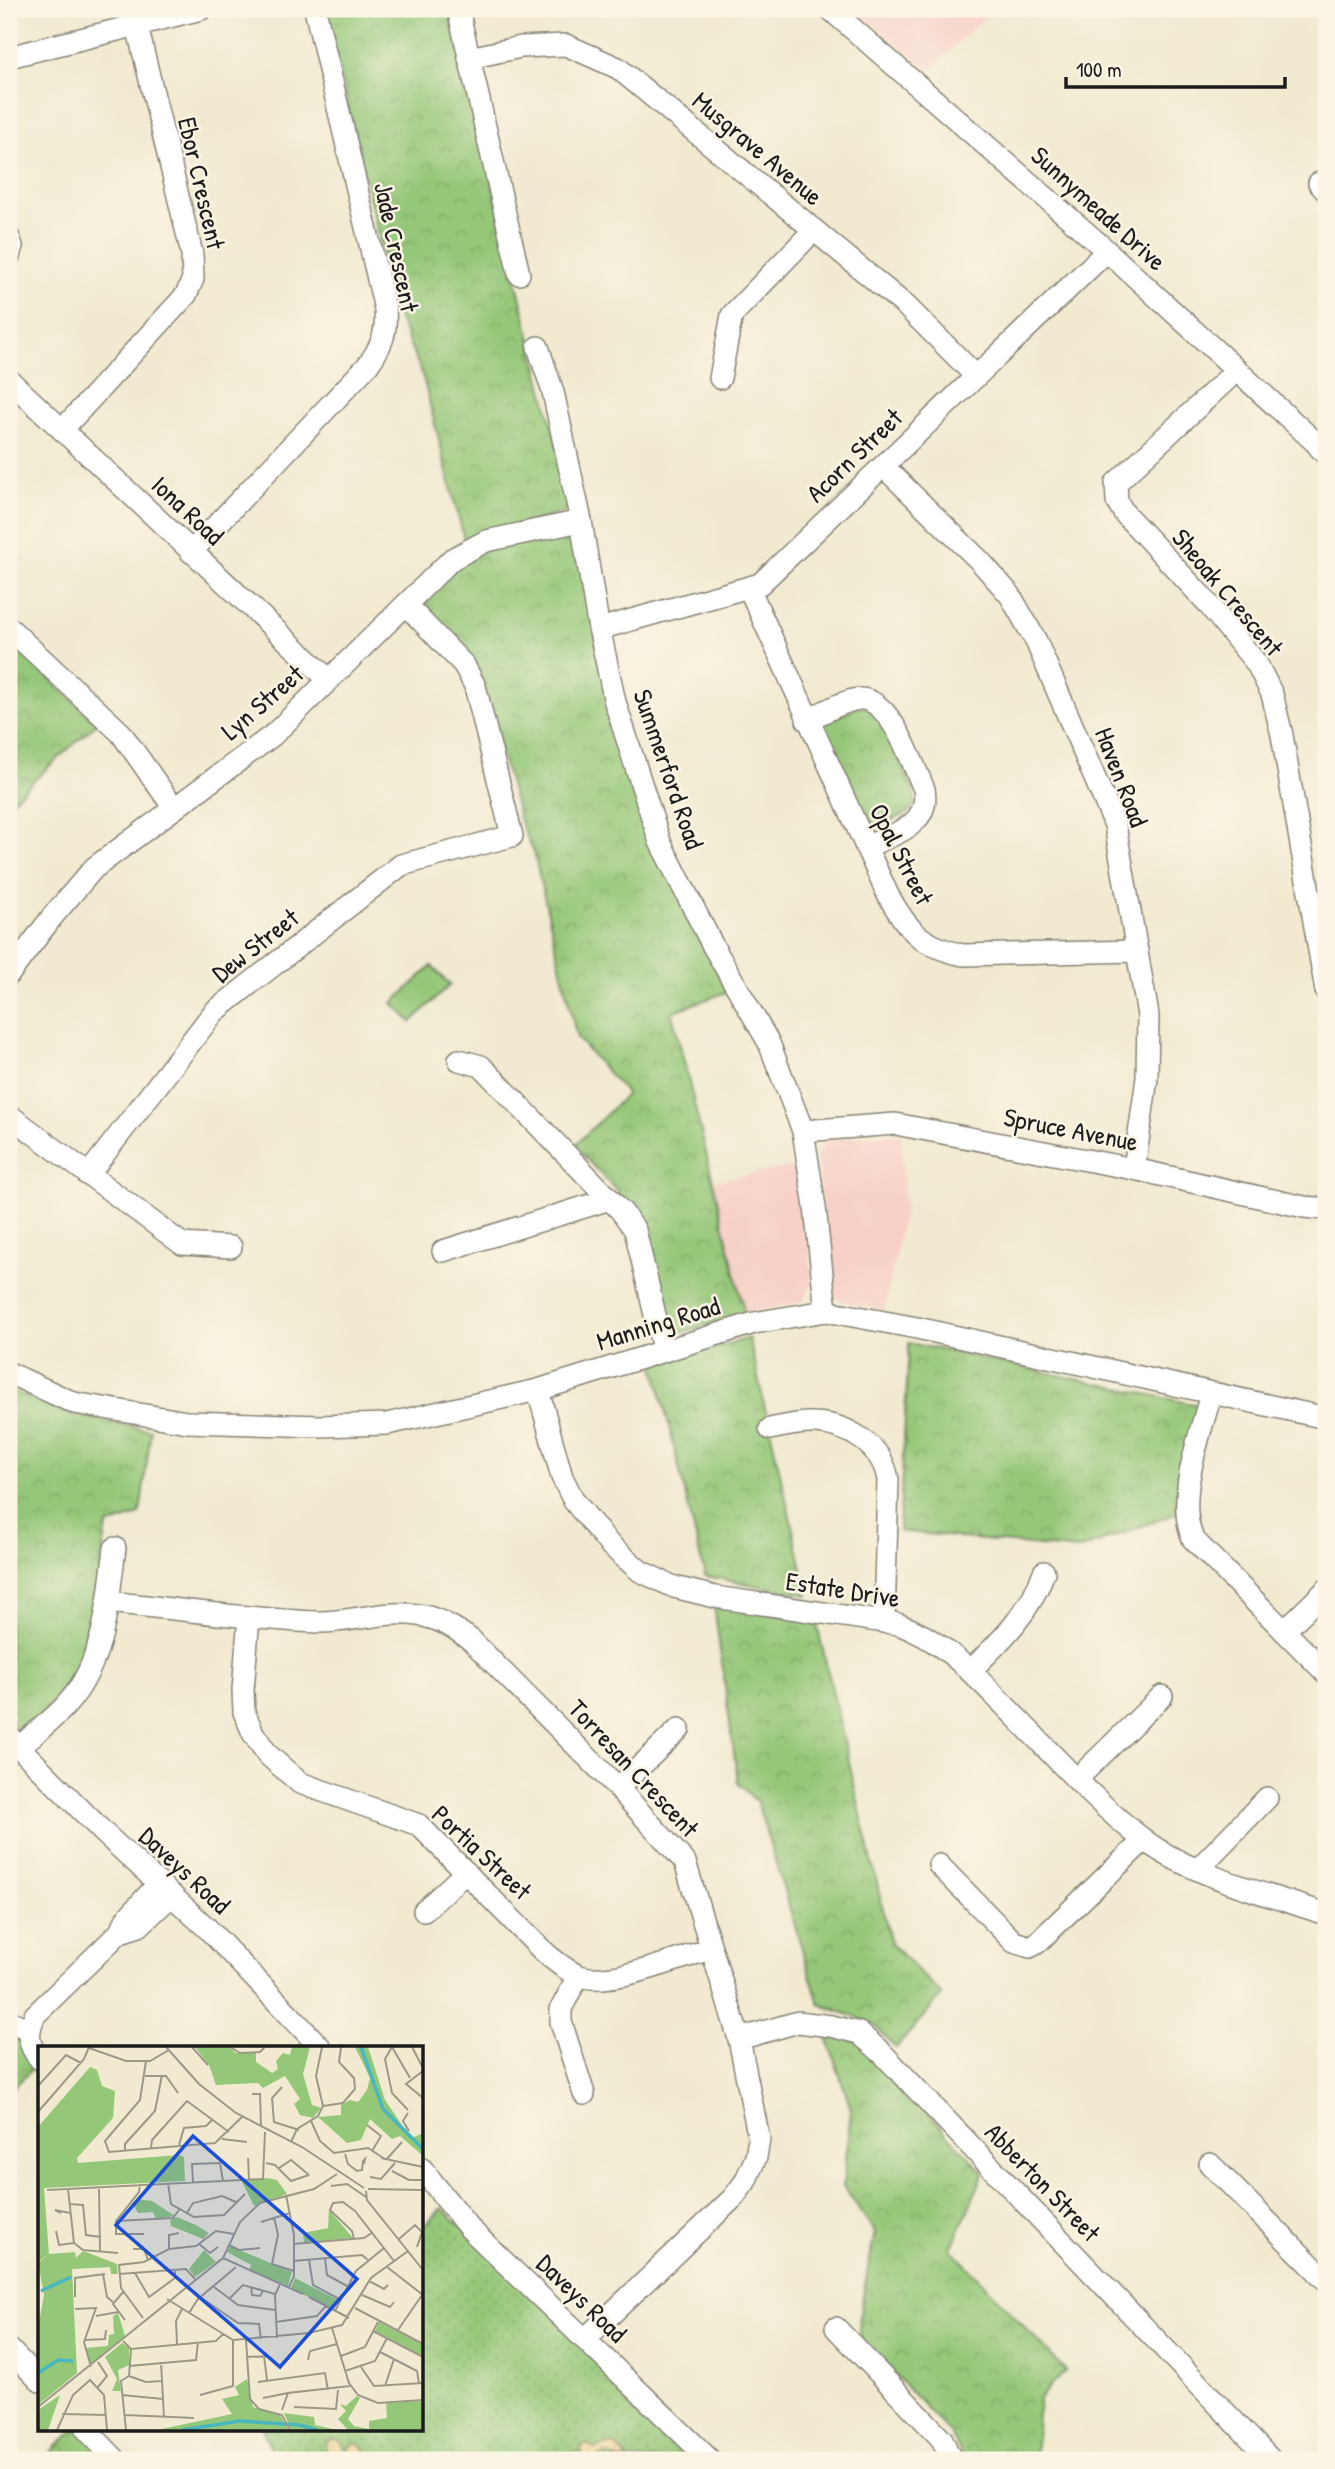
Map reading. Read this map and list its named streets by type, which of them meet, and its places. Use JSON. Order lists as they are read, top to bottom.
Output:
{
  "streets": {
    "street": [
      "Musgrave Avenue",
      "Ebor Crescent",
      "Sunnymeade Drive",
      "Jade Crescent",
      "Acorn Street",
      "Iona Road",
      "Sheoak Crescent",
      "Lyn Street",
      "Summerford Road",
      "Haven Road",
      "Opal Street",
      "Dew Street",
      "Spruce Avenue",
      "Manning Road",
      "Estate Drive",
      "Torresan Crescent",
      "Portia Street",
      "Daveys Road",
      "Abberton Street"
    ]
  },
  "crossings": [
    ["Musgrave Avenue", "Acorn Street"],
    ["Ebor Crescent", "Iona Road"],
    ["Sunnymeade Drive", "Acorn Street"],
    ["Sunnymeade Drive", "Sheoak Crescent"],
    ["Jade Crescent", "Iona Road"],
    ["Acorn Street", "Summerford Road"],
    ["Acorn Street", "Haven Road"],
    ["Acorn Street", "Opal Street"],
    ["Iona Road", "Lyn Street"],
    ["Lyn Street", "Summerford Road"],
    ["Lyn Street", "Dew Street"],
    ["Summerford Road", "Spruce Avenue"],
    ["Summerford Road", "Manning Road"],
    ["Haven Road", "Opal Street"],
    ["Haven Road", "Spruce Avenue"],
    ["Manning Road", "Estate Drive"],
    ["Torresan Crescent", "Portia Street"],
    ["Torresan Crescent", "Daveys Road"],
    ["Torresan Crescent", "Abberton Street"]
  ],
  "scale_bar": "100 m"
}
